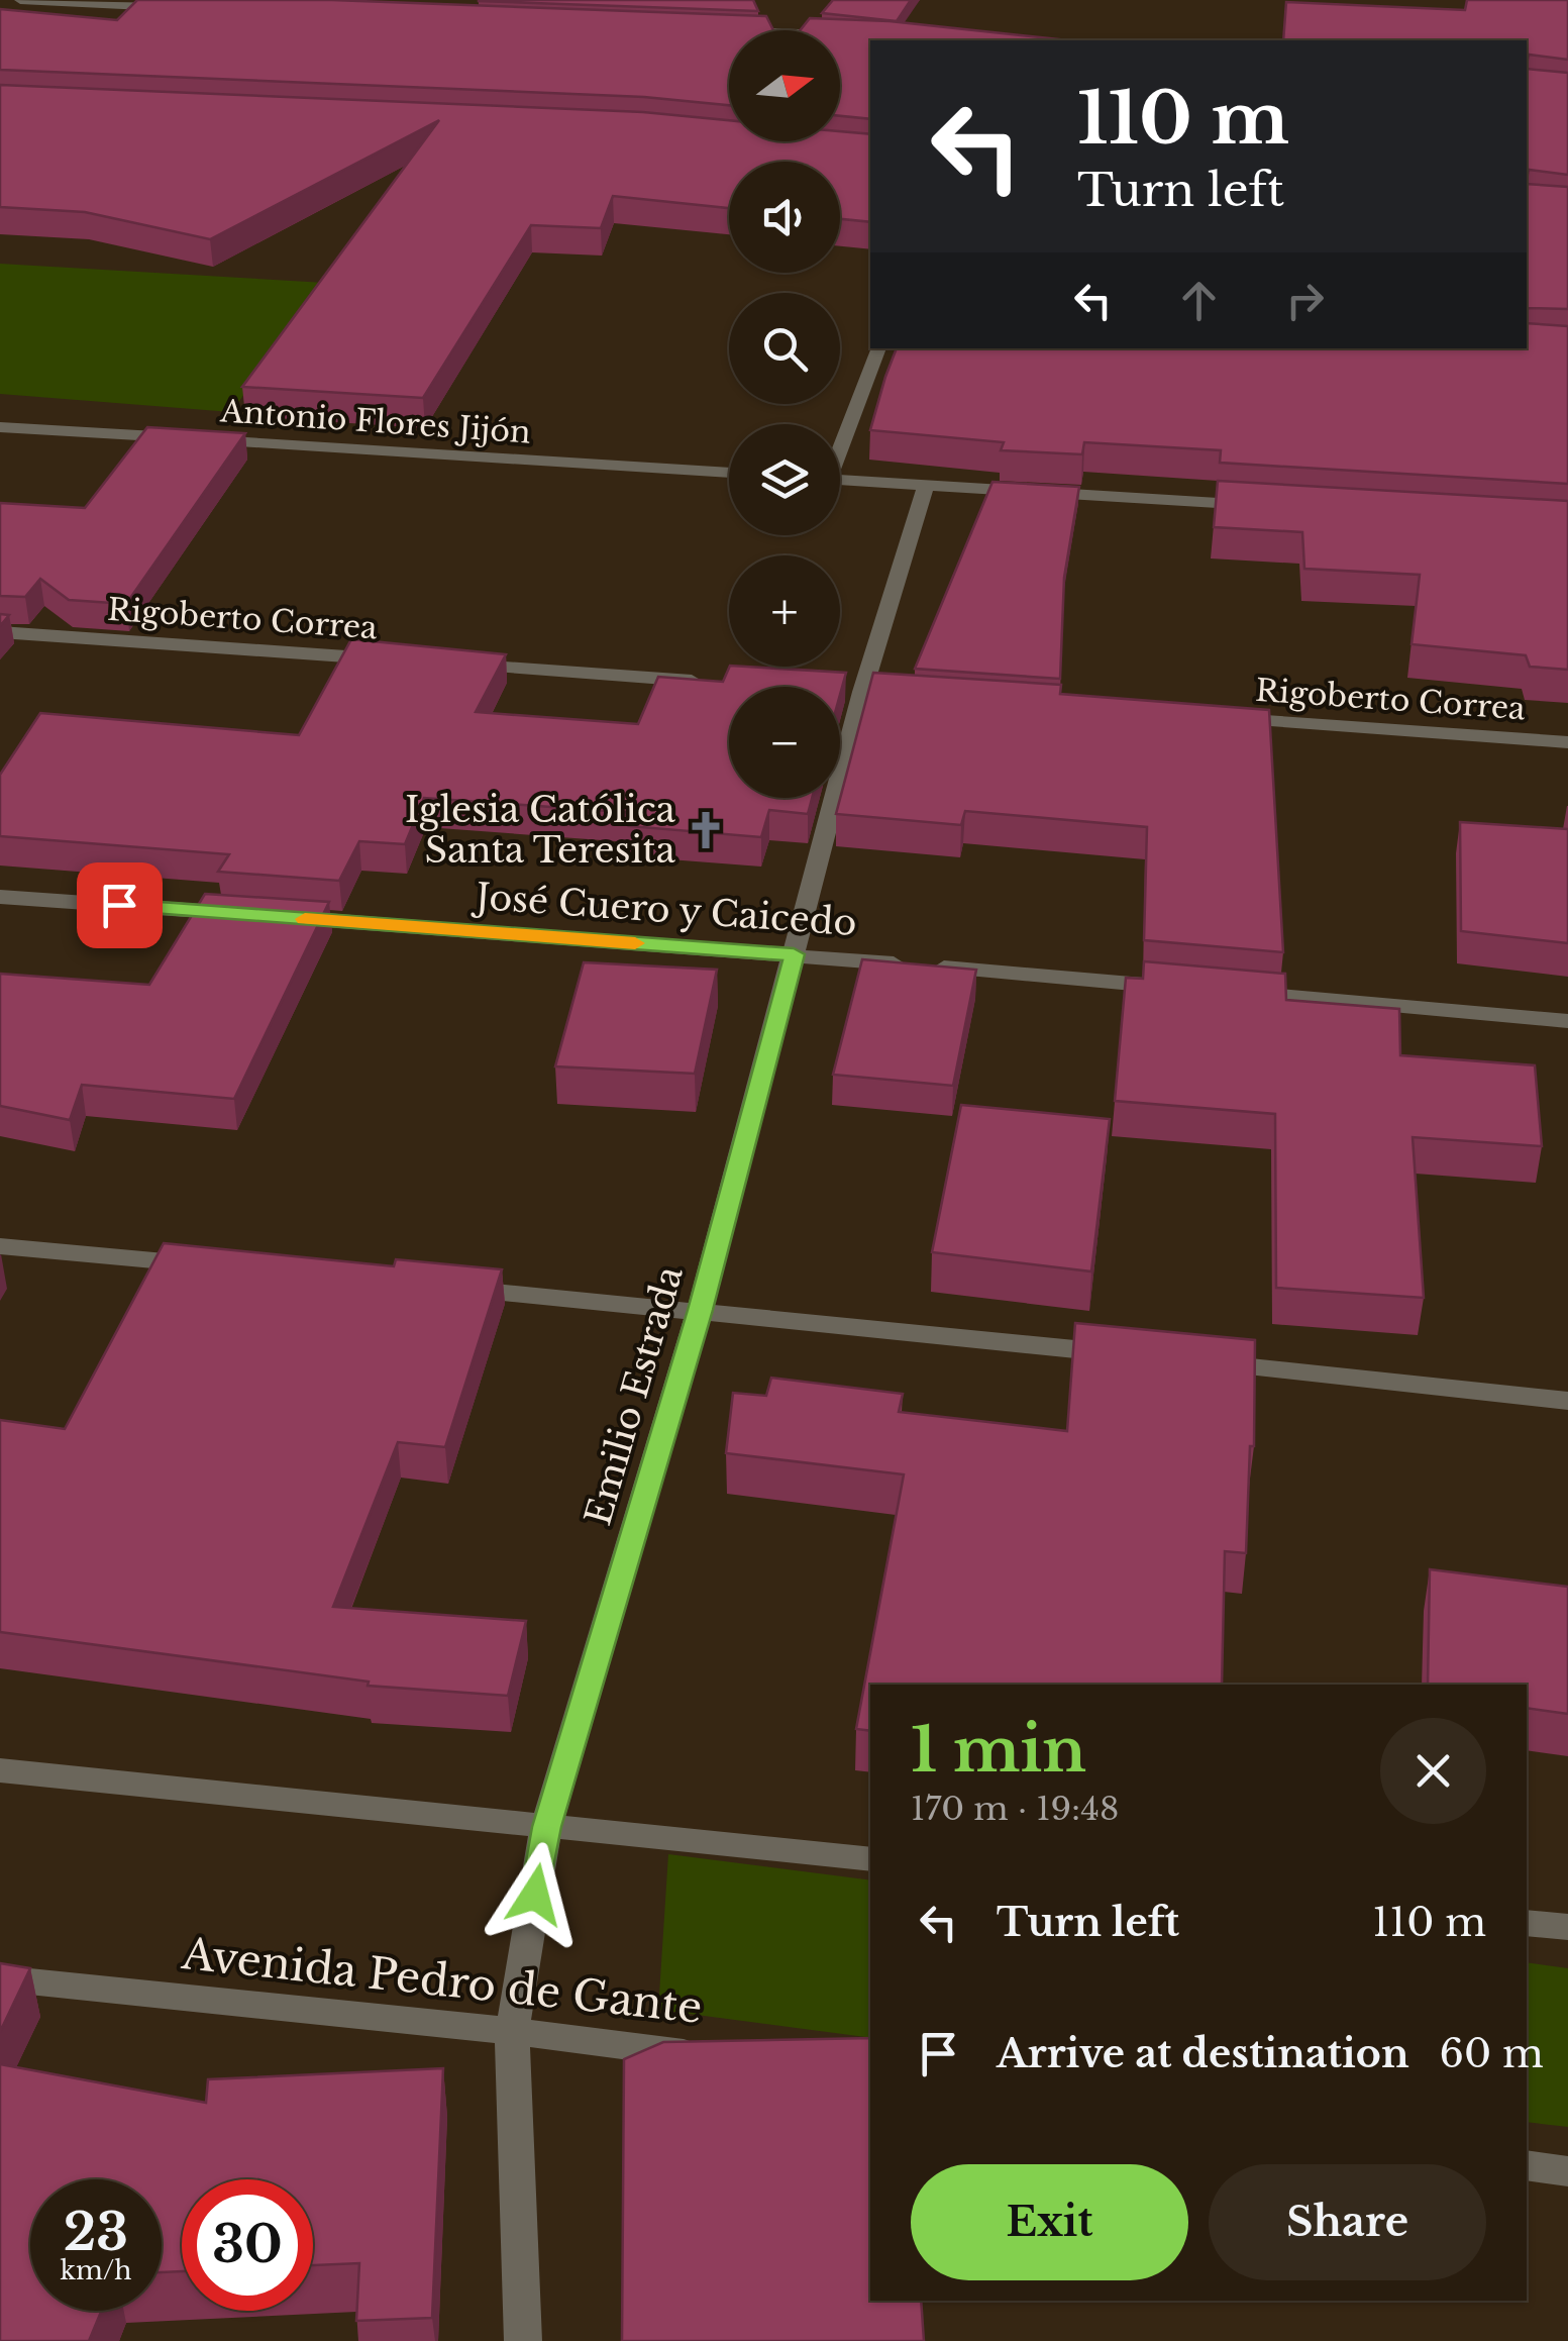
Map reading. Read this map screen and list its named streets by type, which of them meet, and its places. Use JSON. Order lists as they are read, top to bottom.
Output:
{
  "streets": {
    "street": [
      "Antonio Flores Jijón",
      "Rigoberto Correa",
      "José Cuero y Caicedo",
      "Emilio Estrada",
      "Avenida Pedro de Gante"
    ]
  },
  "crossings": [
    ["José Cuero y Caicedo", "Emilio Estrada"],
    ["Emilio Estrada", "Avenida Pedro de Gante"]
  ],
  "places": {
    "church": ["Iglesia Católica Santa Teresita"]
  },
  "north": "right",
  "page": {
    "map_buttons": ["+", "−"],
    "turn": ["110 m", "Turn left"],
    "heading": ["1 min", "170 m · 19:48"],
    "list": [
      {
        "name": "Turn left",
        "value": "110 m"
      },
      {
        "name": "Arrive at destination",
        "value": "60 m"
      }
    ],
    "buttons": ["Exit", "Share"],
    "speed": "23 km/h",
    "limit": "30"
  }
}
